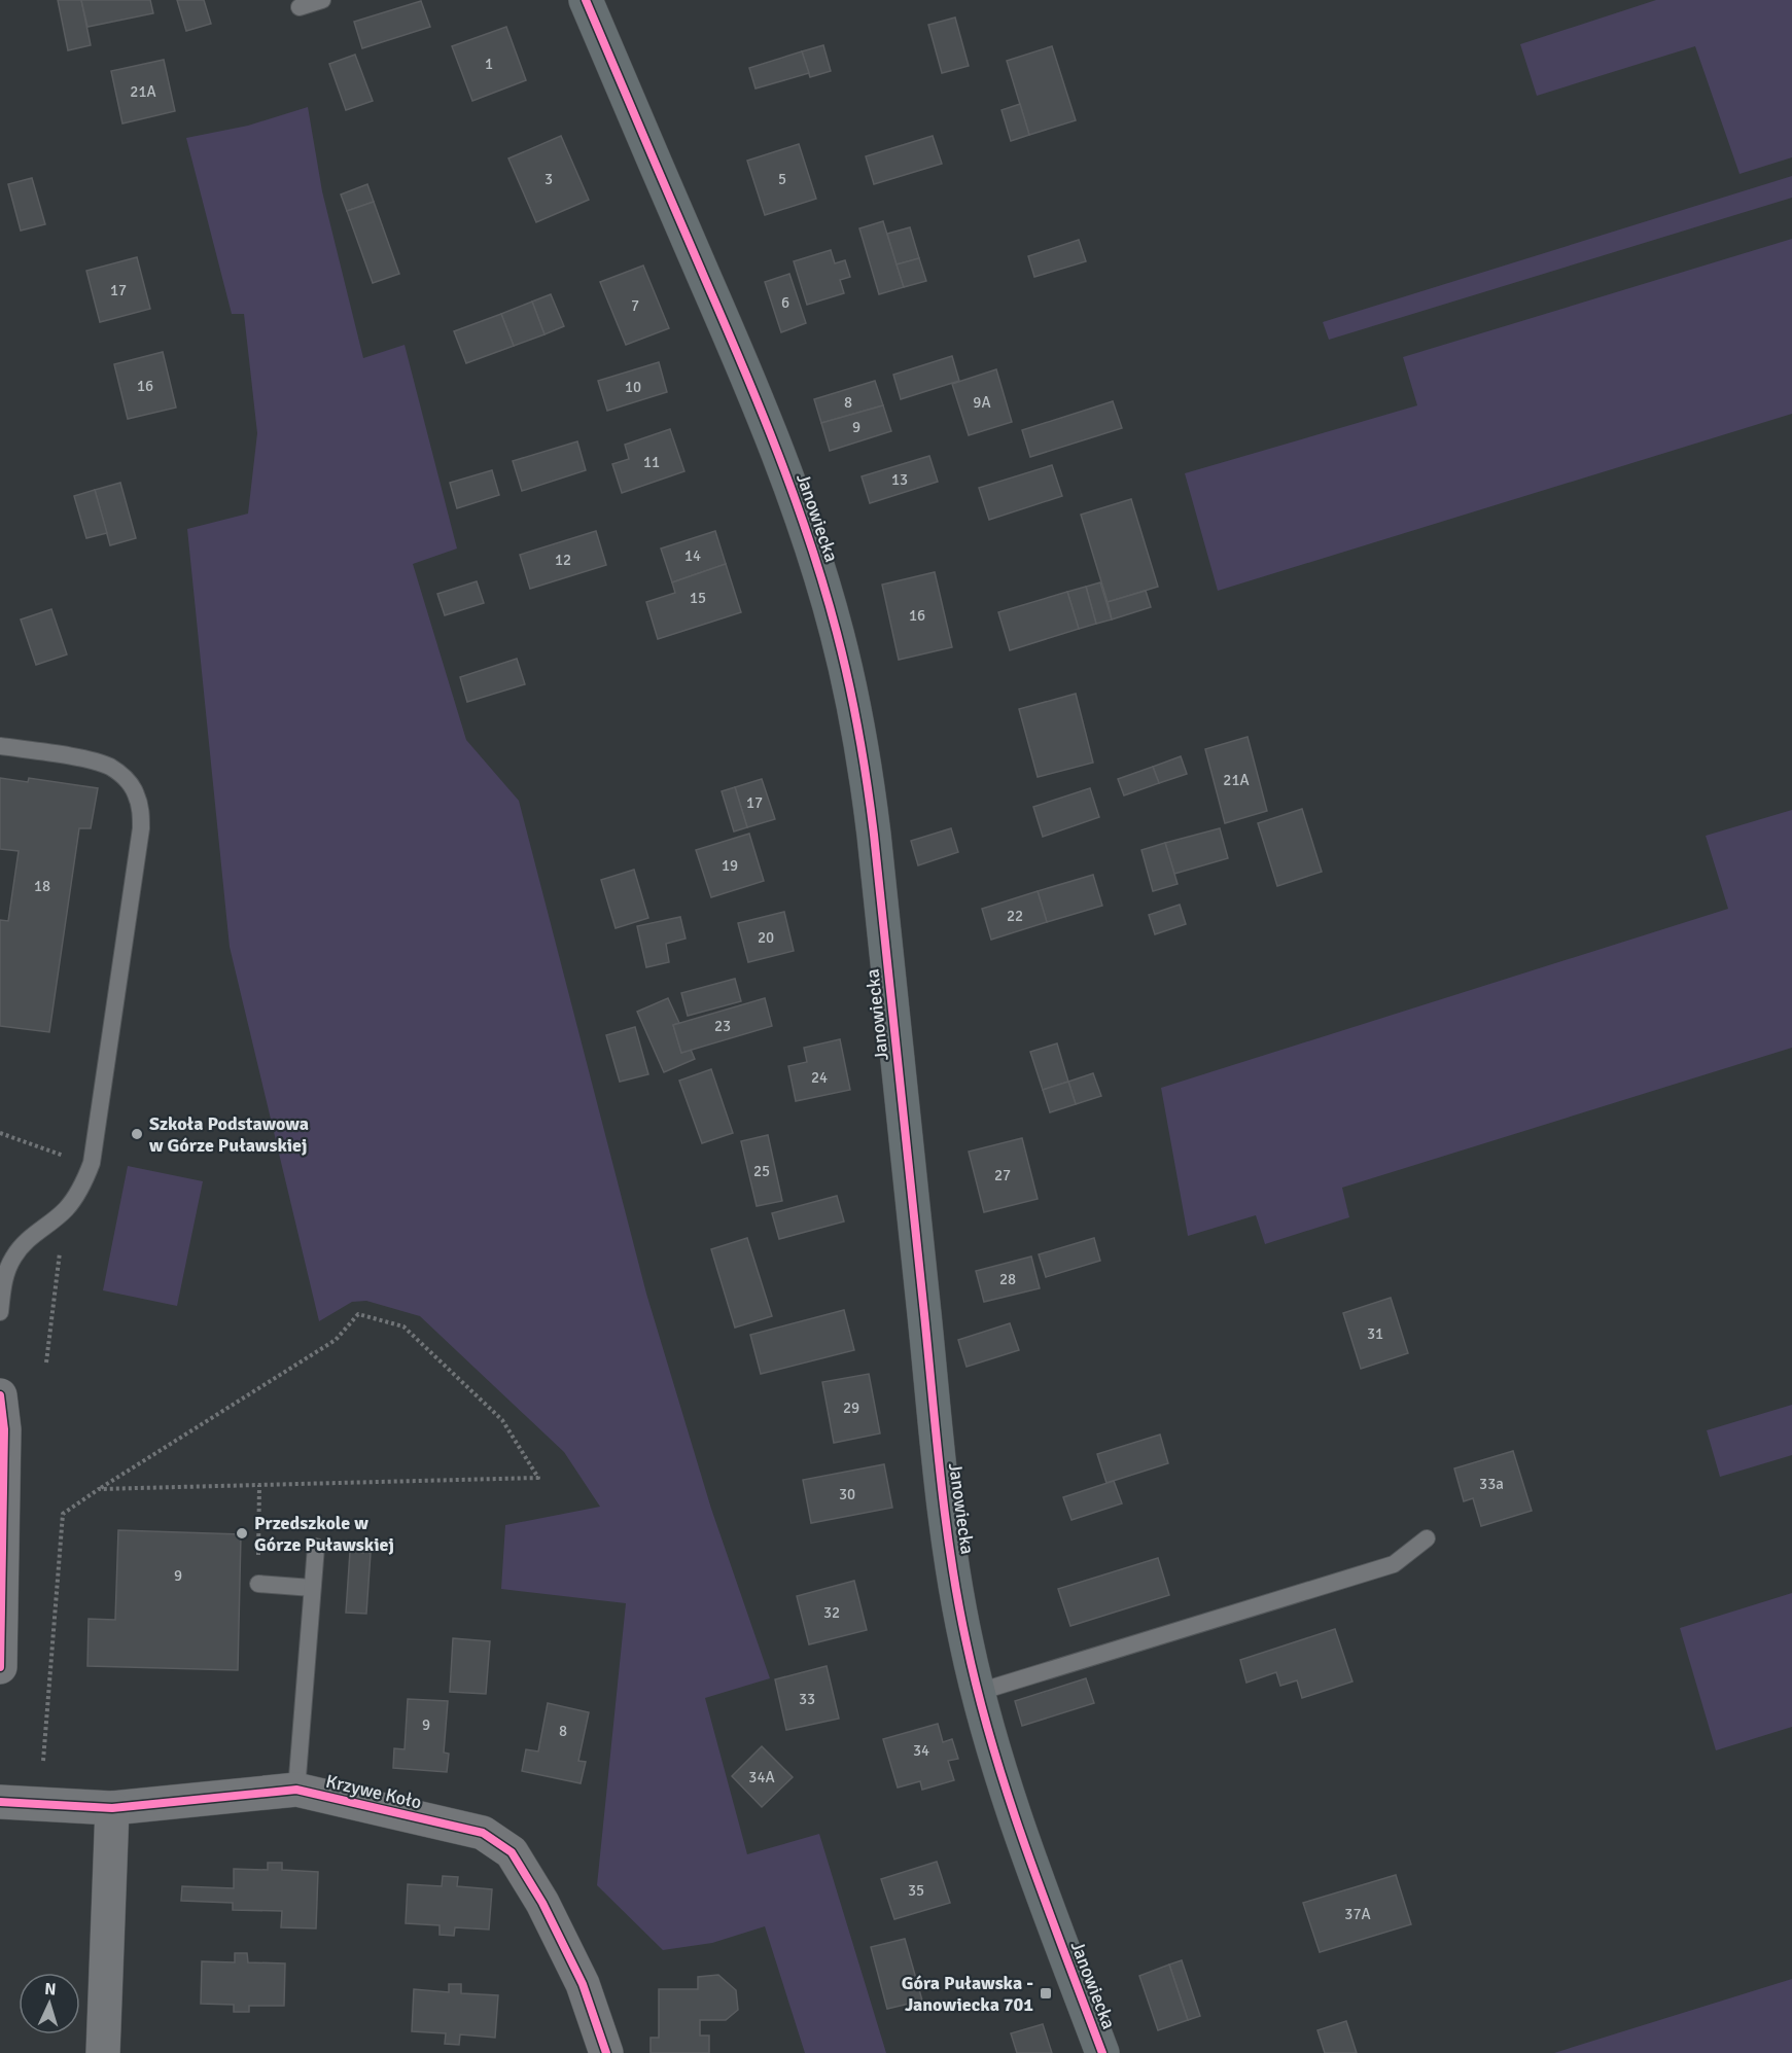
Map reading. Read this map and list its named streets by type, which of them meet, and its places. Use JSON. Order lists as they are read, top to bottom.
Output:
{
  "streets": {
    "street": ["Janowiecka", "Krzywe Koło"]
  },
  "places": {
    "other": ["Szkoła Podstawowa w Górze Puławskiej", "Przedszkole w Górze Puławskiej"],
    "transit": ["Góra Puławska - Janowiecka 701"]
  },
  "house_numbers": [
    "1",
    "21A",
    "3",
    "5",
    "17",
    "6",
    "7",
    "16",
    "10",
    "8",
    "9A",
    "9",
    "11",
    "13",
    "14",
    "12",
    "15",
    "16",
    "21A",
    "17",
    "19",
    "18",
    "22",
    "20",
    "23",
    "24",
    "25",
    "27",
    "28",
    "31",
    "29",
    "33a",
    "30",
    "9",
    "32",
    "33",
    "9",
    "8",
    "34",
    "34A",
    "35",
    "37A"
  ],
  "north": "top"
}
